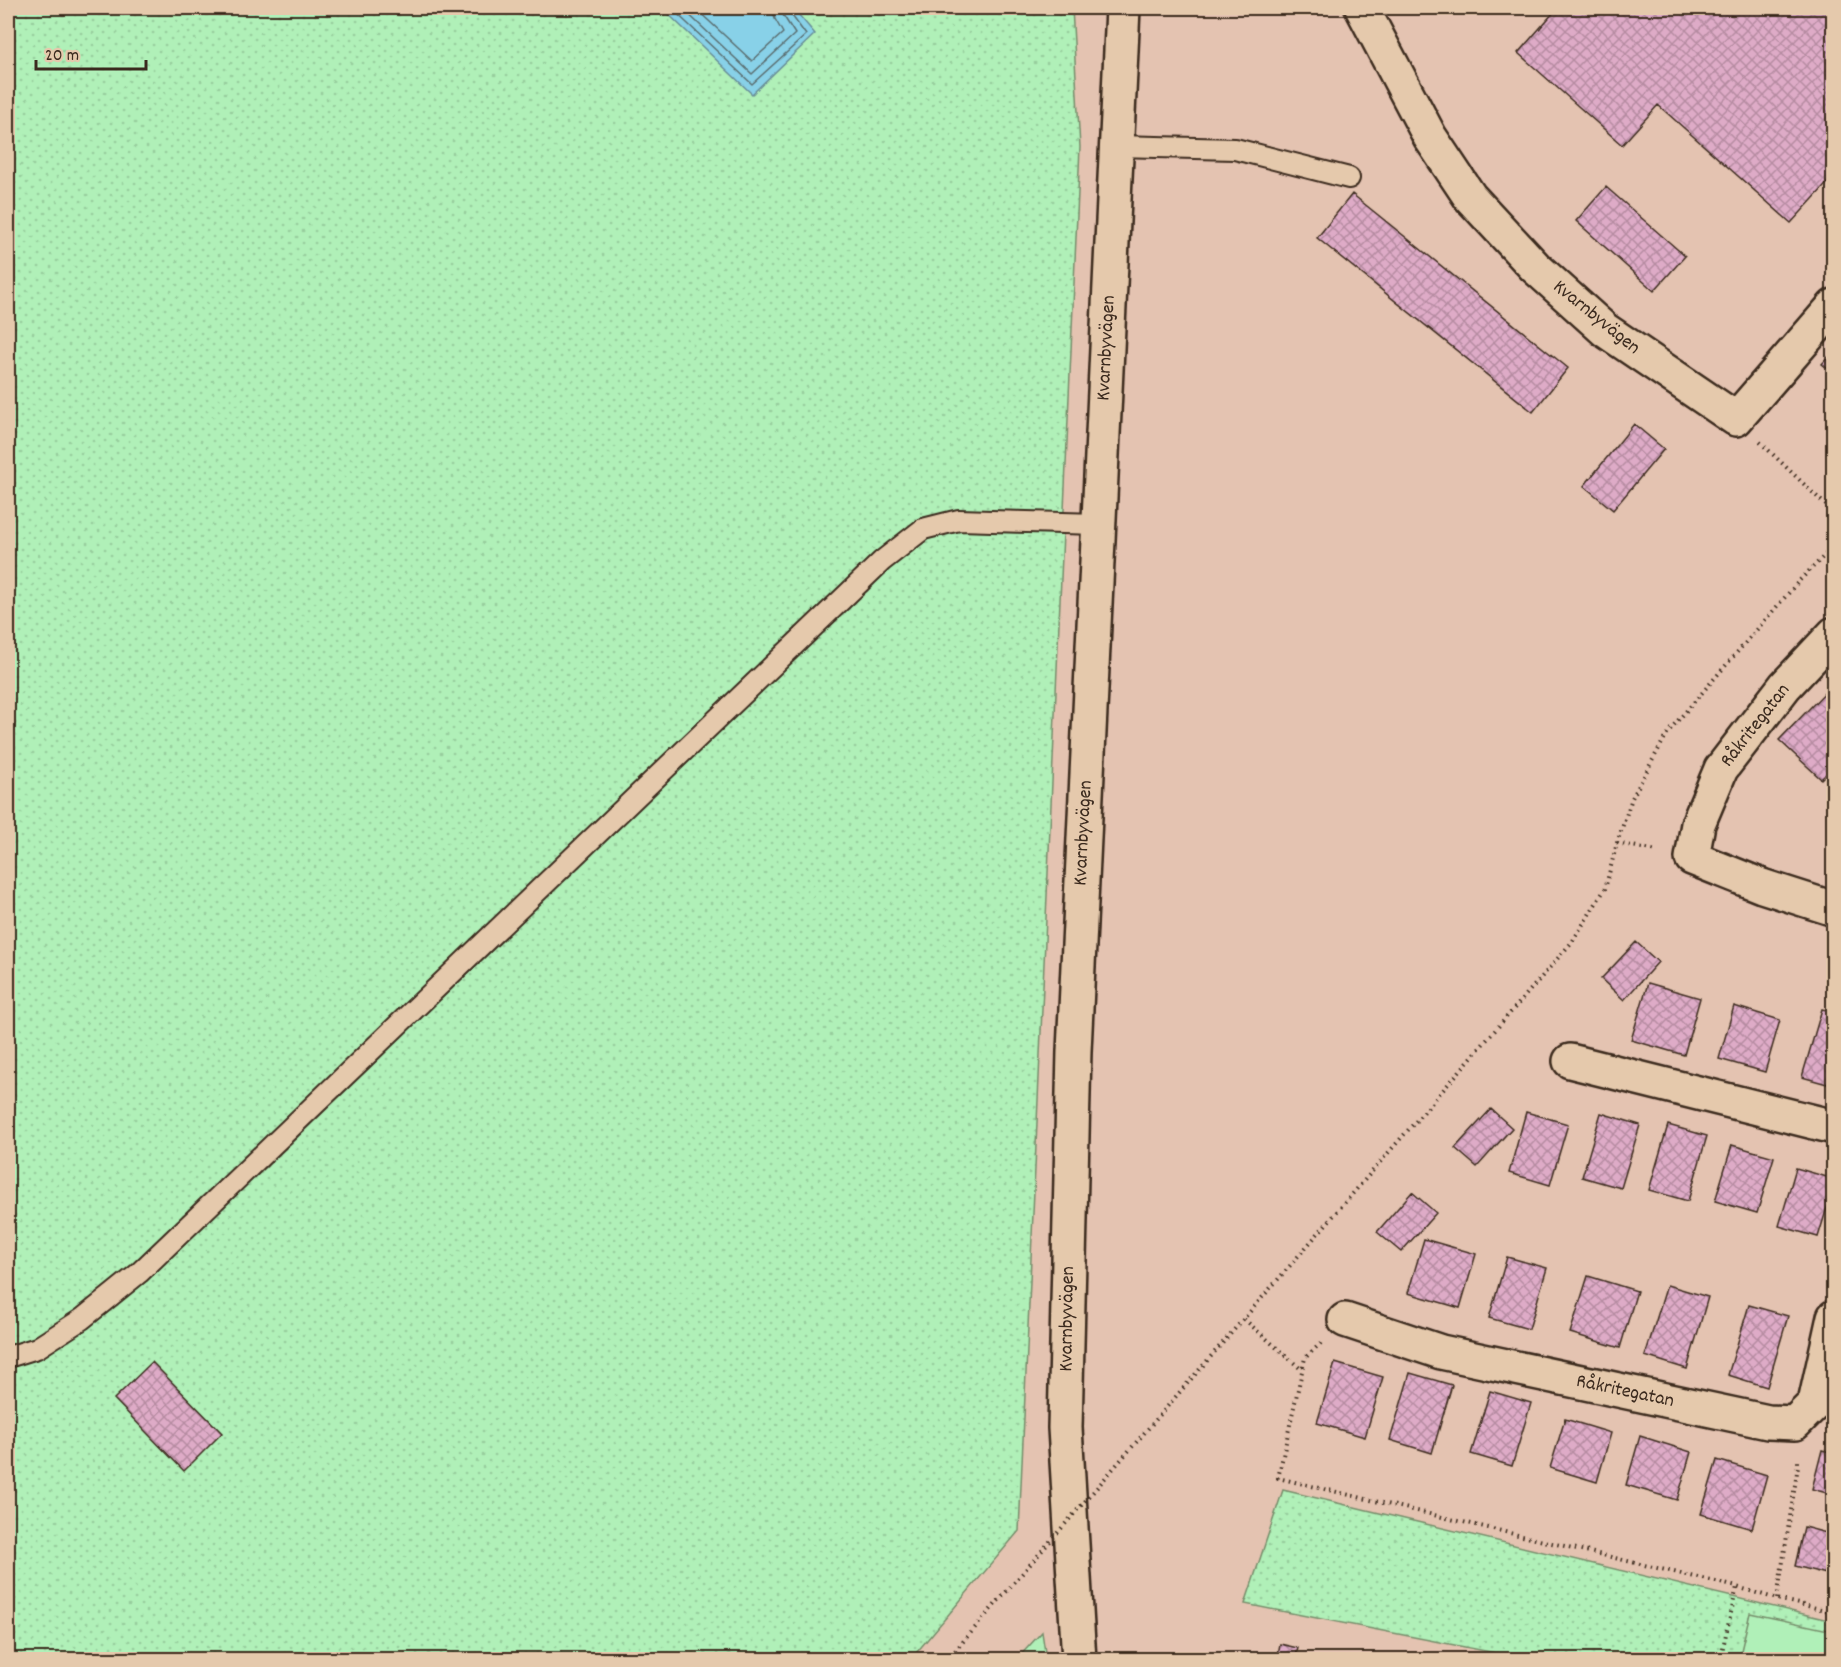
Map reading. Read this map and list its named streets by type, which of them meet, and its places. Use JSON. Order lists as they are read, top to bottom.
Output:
{
  "streets": {
    "street": ["Kvarnbyvägen", "Råkritegatan"]
  },
  "scale_bar": "20 m"
}
